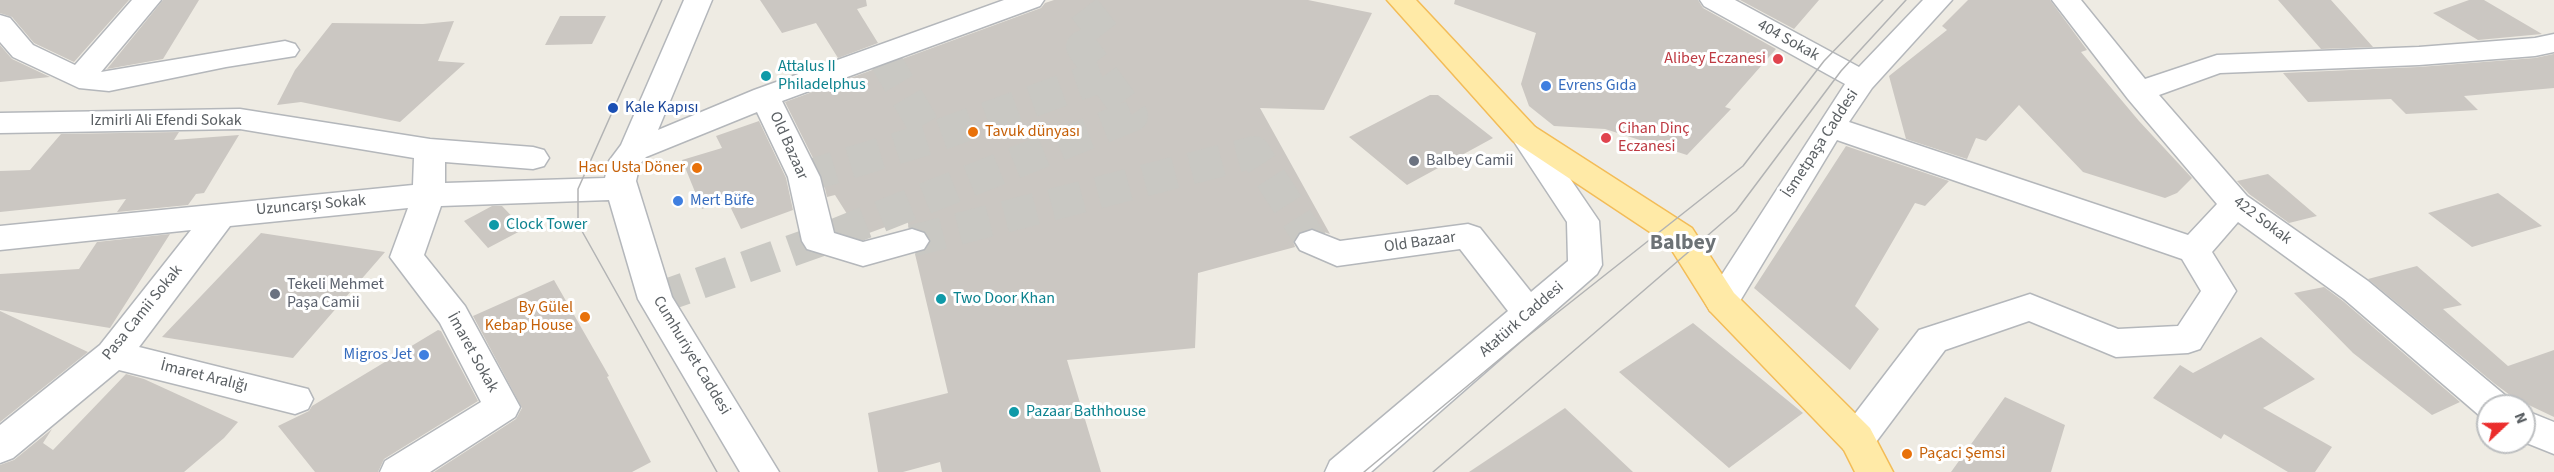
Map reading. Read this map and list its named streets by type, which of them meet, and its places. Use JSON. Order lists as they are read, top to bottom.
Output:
{
  "streets": {
    "street": [
      "404 Sokak",
      "Izmirli Ali Efendi Sokak",
      "İsmetpaşa Caddesi",
      "Old Bazaar",
      "Uzuncarşı Sokak",
      "422 Sokak",
      "Pasa Camii Sokak",
      "Atatürk Caddesi",
      "İmaret Sokak",
      "Cumhuriyet Caddesi",
      "İmaret Aralığı"
    ]
  },
  "crossings": [
    ["404 Sokak", "İsmetpaşa Caddesi"],
    ["Old Bazaar", "Atatürk Caddesi"],
    ["Uzuncarşı Sokak", "Pasa Camii Sokak"],
    ["Uzuncarşı Sokak", "İmaret Sokak"],
    ["Uzuncarşı Sokak", "Cumhuriyet Caddesi"],
    ["Pasa Camii Sokak", "İmaret Aralığı"]
  ],
  "districts": ["Balbey"],
  "places": [
    "Alibey Eczanesi",
    "Attalus II Philadelphus",
    "Evrens Gıda",
    "Kale Kapısı",
    "Tavuk dünyası",
    "Cihan Dinç Eczanesi",
    "Balbey Camii",
    "Hacı Usta Döner",
    "Mert Büfe",
    "Clock Tower",
    "Tekeli Mehmet Paşa Camii",
    "Two Door Khan",
    "By Gülel Kebap House",
    "Migros Jet",
    "Pazaar Bathhouse",
    "Paçaci Şemsi"
  ],
  "north": "right"
}
